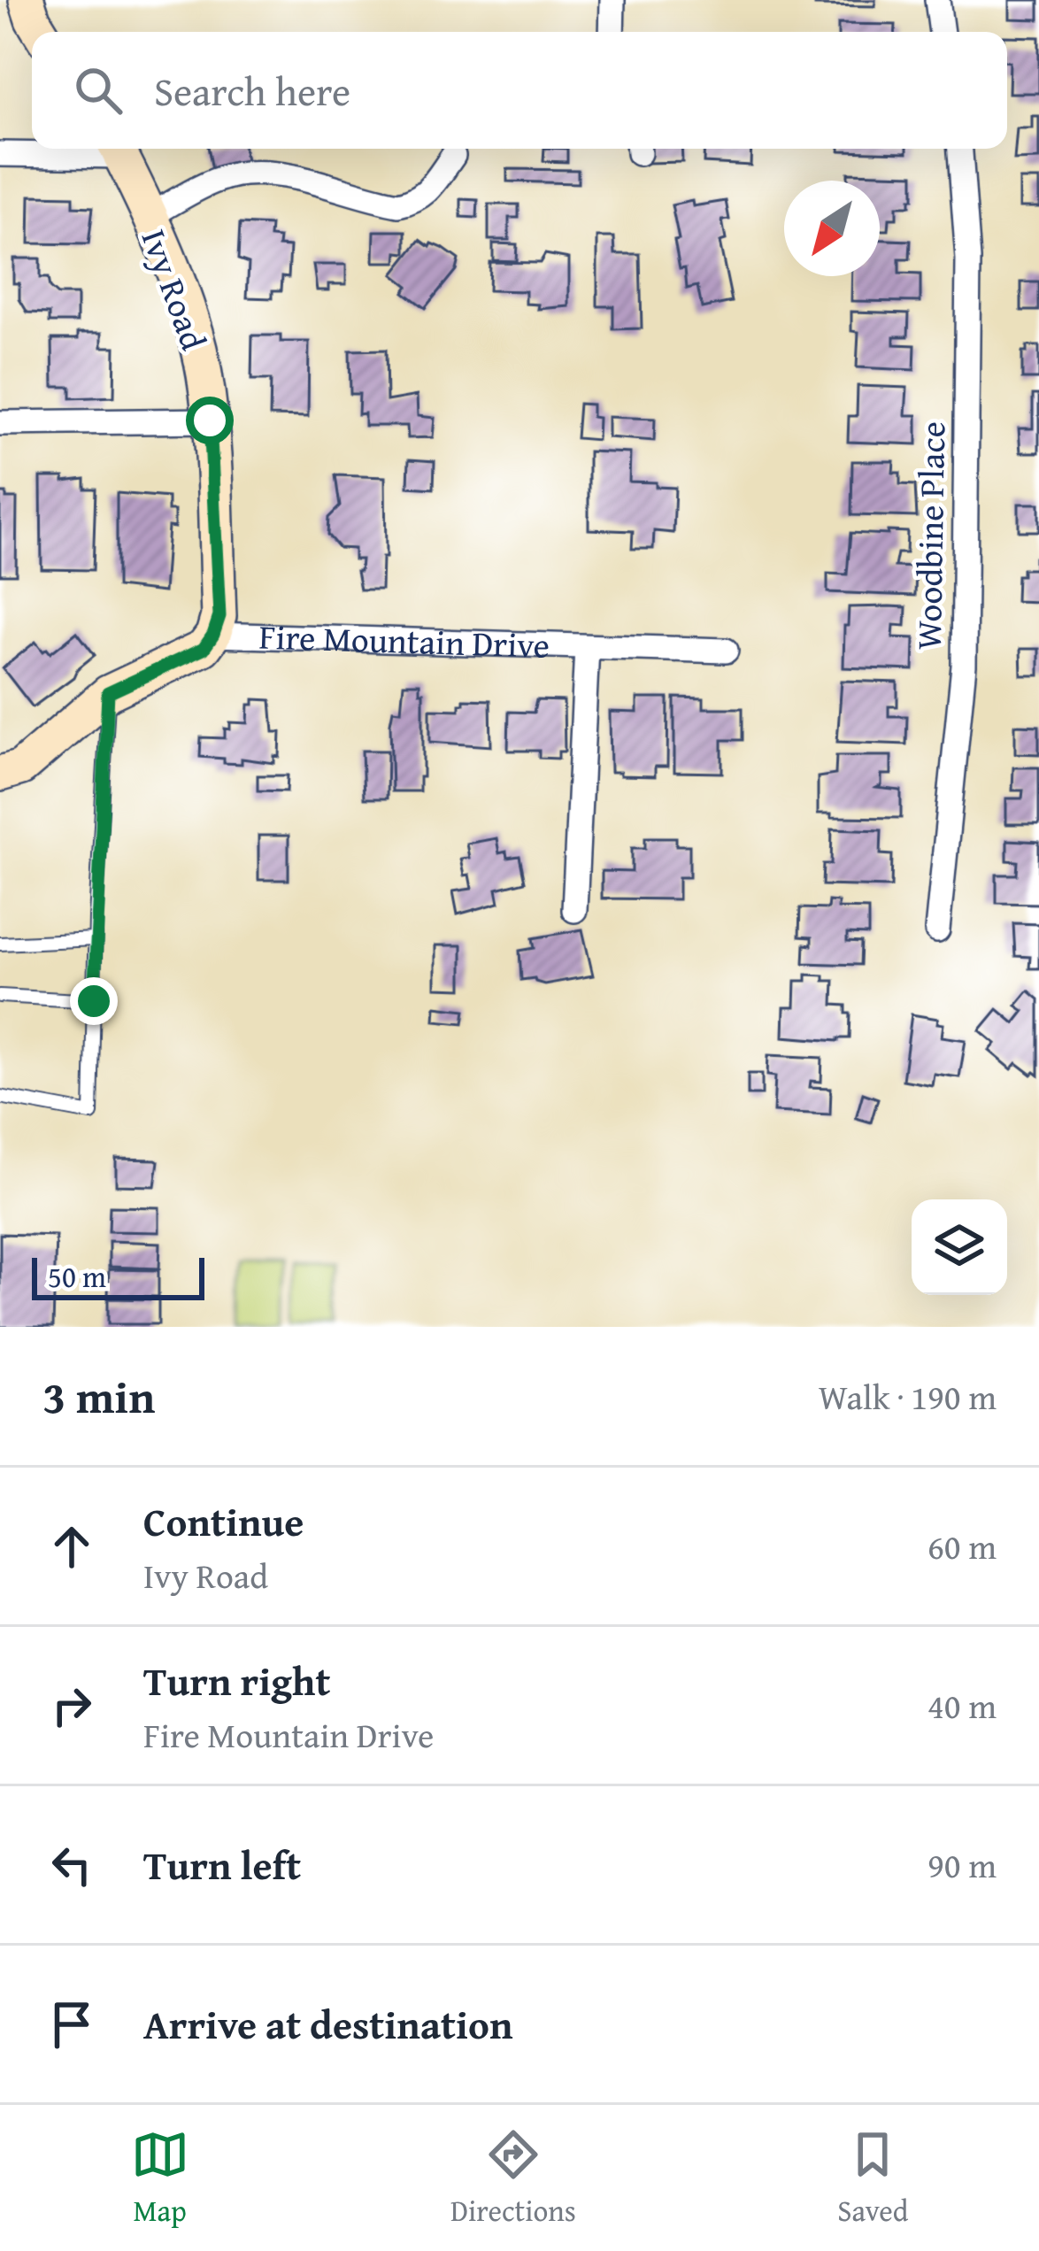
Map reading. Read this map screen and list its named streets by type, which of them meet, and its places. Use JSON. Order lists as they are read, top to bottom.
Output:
{
  "streets": {
    "street": ["Ivy Road", "Woodbine Place", "Fire Mountain Drive"]
  },
  "crossings": [
    ["Ivy Road", "Fire Mountain Drive"]
  ],
  "scale_bar": "50 m",
  "north": "bottom left",
  "page": {
    "search": "Search here",
    "scale": "50 m",
    "heading": ["3 min", "Walk · 190 m"],
    "list": [
      ["Continue", "Ivy Road", "60 m"],
      ["Turn right", "Fire Mountain Drive", "40 m"],
      ["Turn left", "90 m"],
      "Arrive at destination"
    ],
    "nav": ["Map", "Directions", "Saved"]
  }
}
